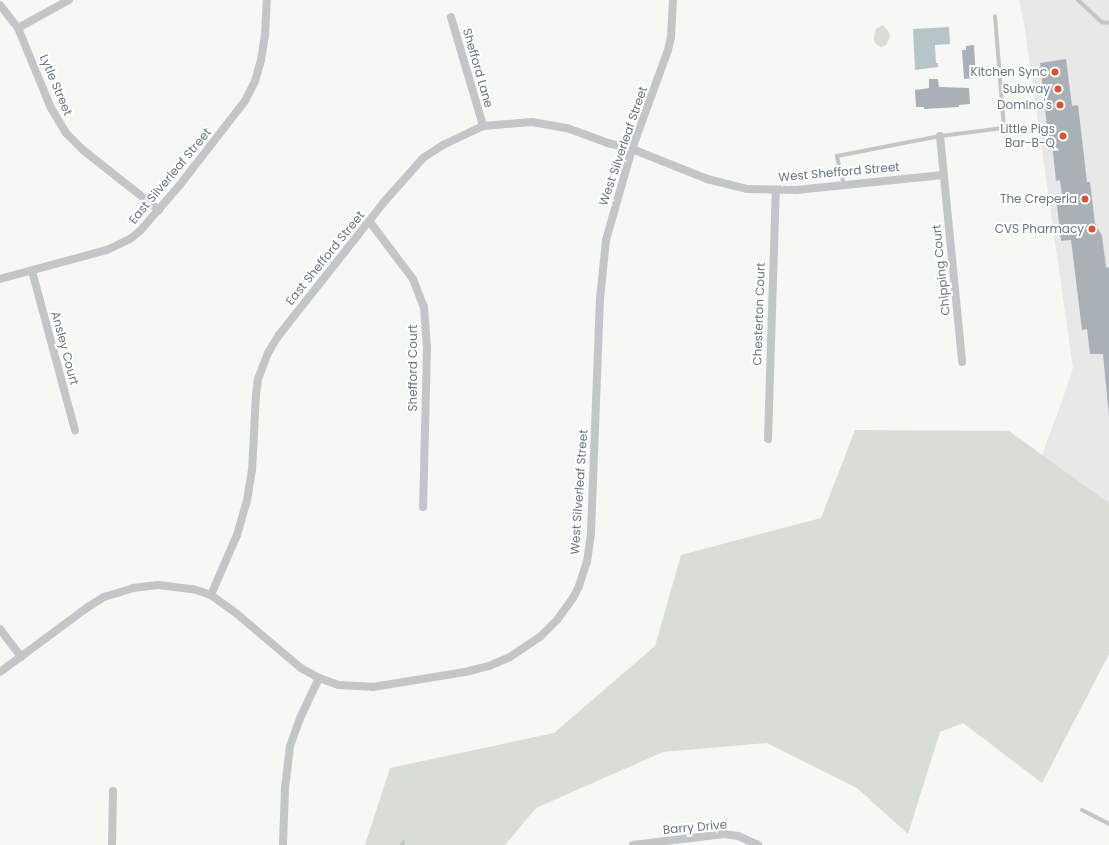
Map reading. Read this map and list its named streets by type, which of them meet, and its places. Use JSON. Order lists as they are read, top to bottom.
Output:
{
  "streets": {
    "street": [
      "Shefford Lane",
      "Lytle Street",
      "West Silverleaf Street",
      "West Shefford Street",
      "East Silverleaf Street",
      "East Shefford Street",
      "Chipping Court",
      "Chesterton Court",
      "Ansley Court",
      "Shefford Court",
      "Barry Drive"
    ]
  },
  "crossings": [
    ["Shefford Lane", "East Shefford Street"],
    ["Lytle Street", "East Silverleaf Street"],
    ["West Silverleaf Street", "West Shefford Street"],
    ["West Silverleaf Street", "East Shefford Street"],
    ["West Shefford Street", "East Shefford Street"],
    ["West Shefford Street", "Chipping Court"],
    ["West Shefford Street", "Chesterton Court"],
    ["East Silverleaf Street", "Ansley Court"],
    ["East Shefford Street", "Shefford Court"]
  ],
  "places": [
    "Kitchen Sync",
    "Subway",
    "Domino's",
    "Little Pigs Bar-B-Q",
    "The Creperia",
    "CVS Pharmacy"
  ]
}
